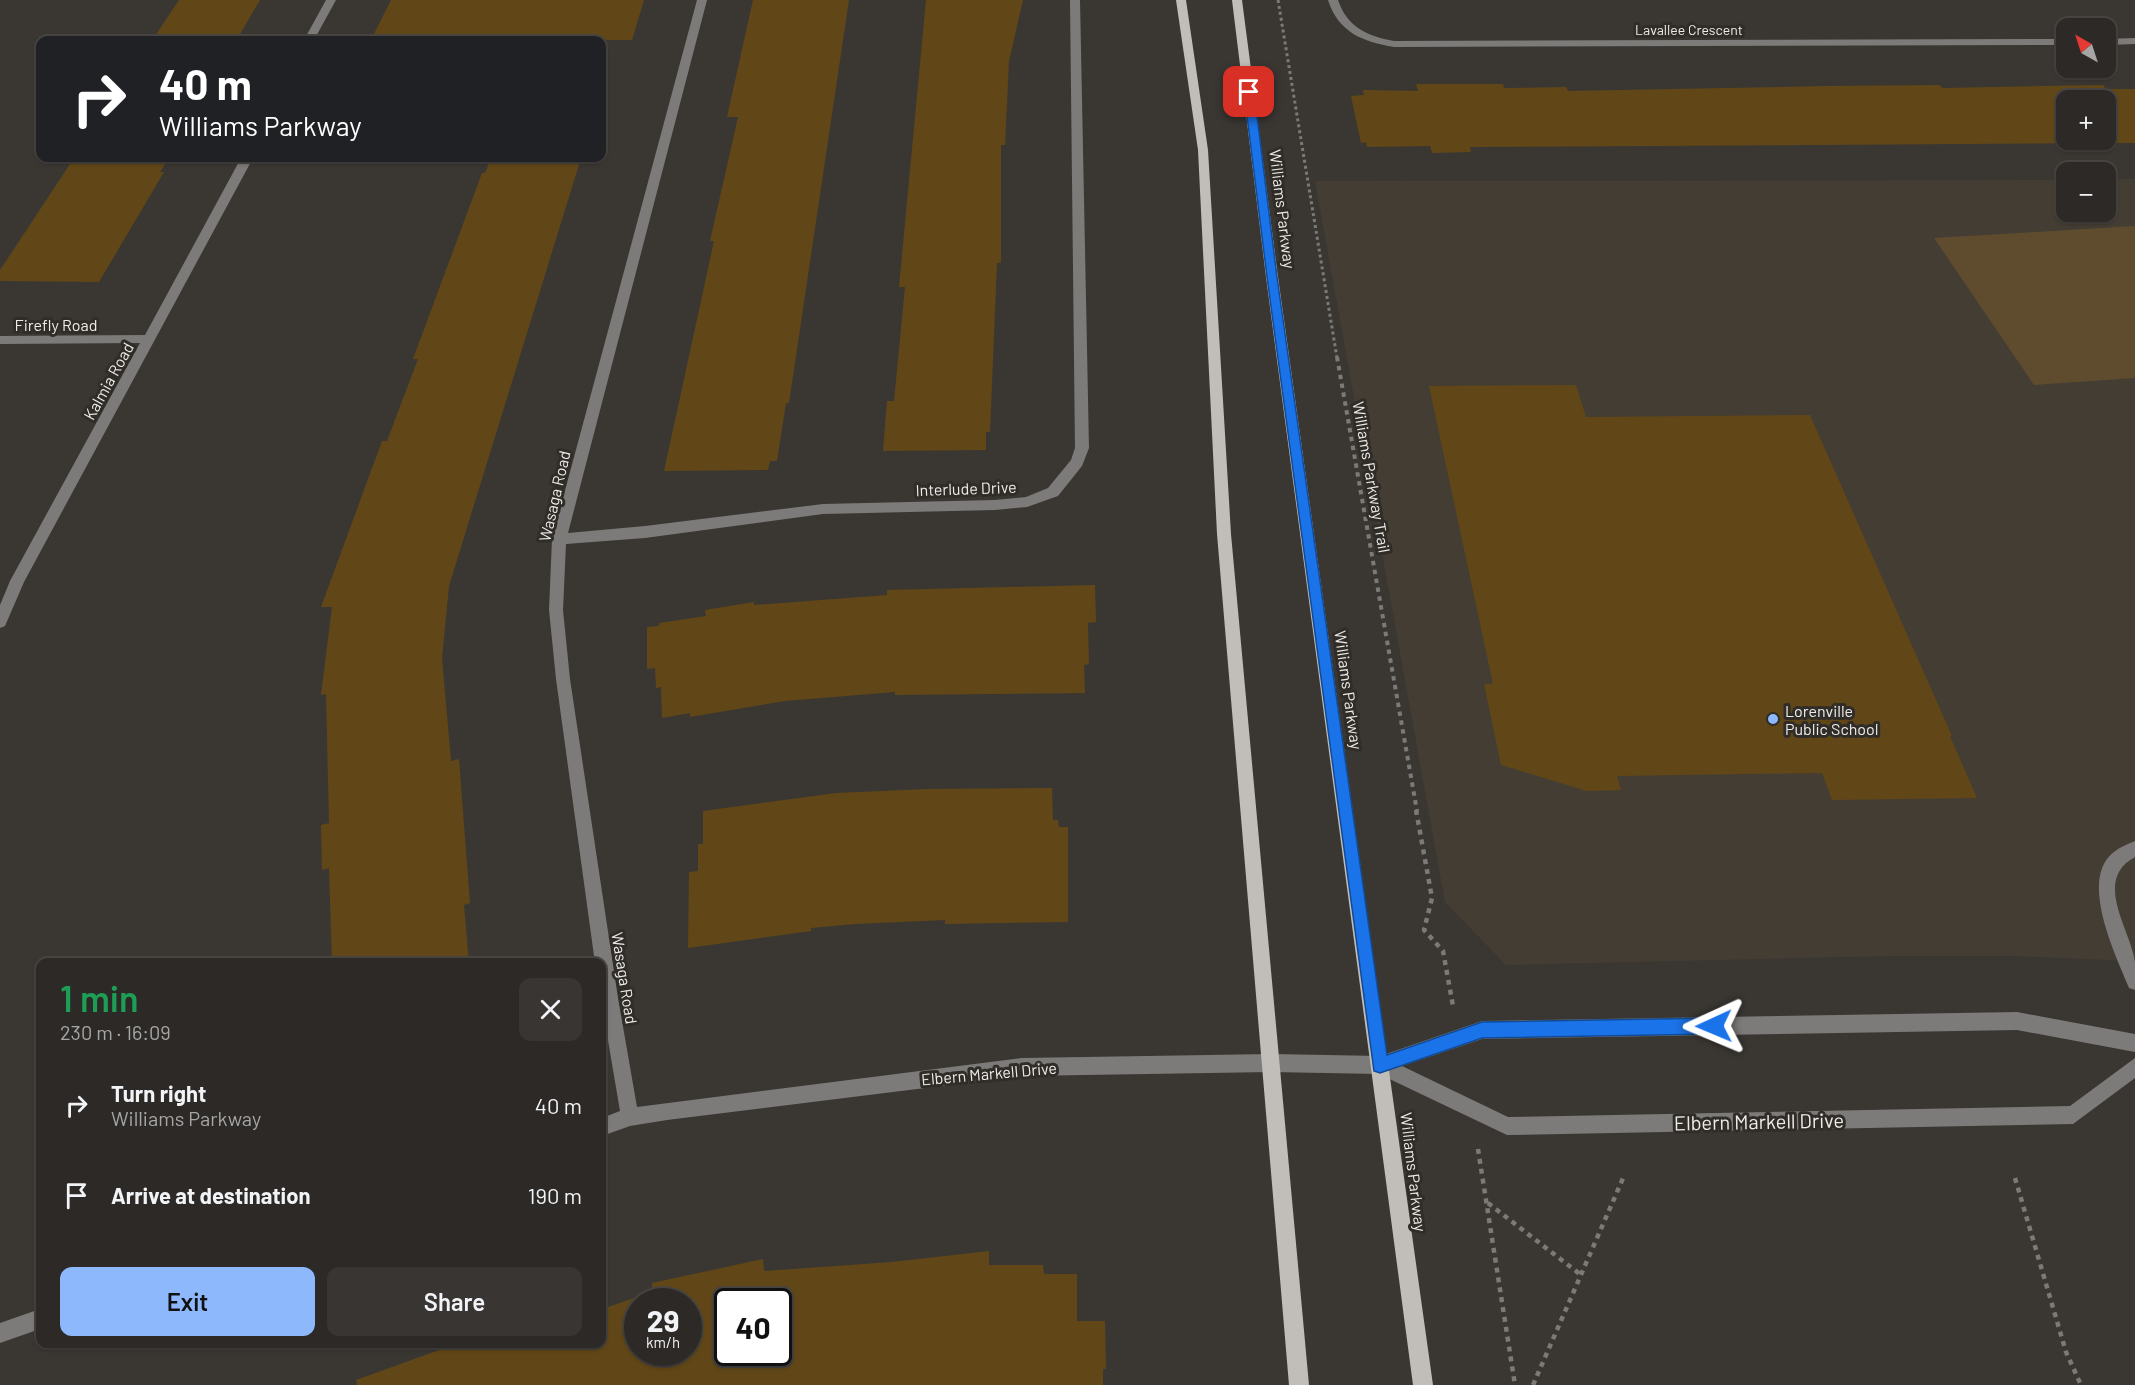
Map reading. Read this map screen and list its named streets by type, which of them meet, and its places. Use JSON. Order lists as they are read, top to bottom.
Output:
{
  "streets": {
    "main road": ["Williams Parkway"],
    "street": [
      "Lavallee Crescent",
      "Firefly Road",
      "Kalmia Road",
      "Interlude Drive",
      "Wasaga Road",
      "Elbern Markell Drive"
    ],
    "path": ["Williams Parkway Trail"]
  },
  "crossings": [
    ["Williams Parkway", "Elbern Markell Drive"],
    ["Firefly Road", "Kalmia Road"],
    ["Interlude Drive", "Wasaga Road"],
    ["Wasaga Road", "Elbern Markell Drive"]
  ],
  "places": ["Lorenville Public School"],
  "north": "top left",
  "page": {
    "map_buttons": ["+", "−"],
    "turn": ["40 m", "Williams Parkway"],
    "heading": ["1 min", "230 m · 16:09"],
    "list": [
      {
        "name": "Turn right",
        "note": "Williams Parkway",
        "value": "40 m"
      },
      {
        "name": "Arrive at destination",
        "value": "190 m"
      }
    ],
    "buttons": ["Exit", "Share"],
    "speed": "29 km/h",
    "limit": "40"
  }
}
